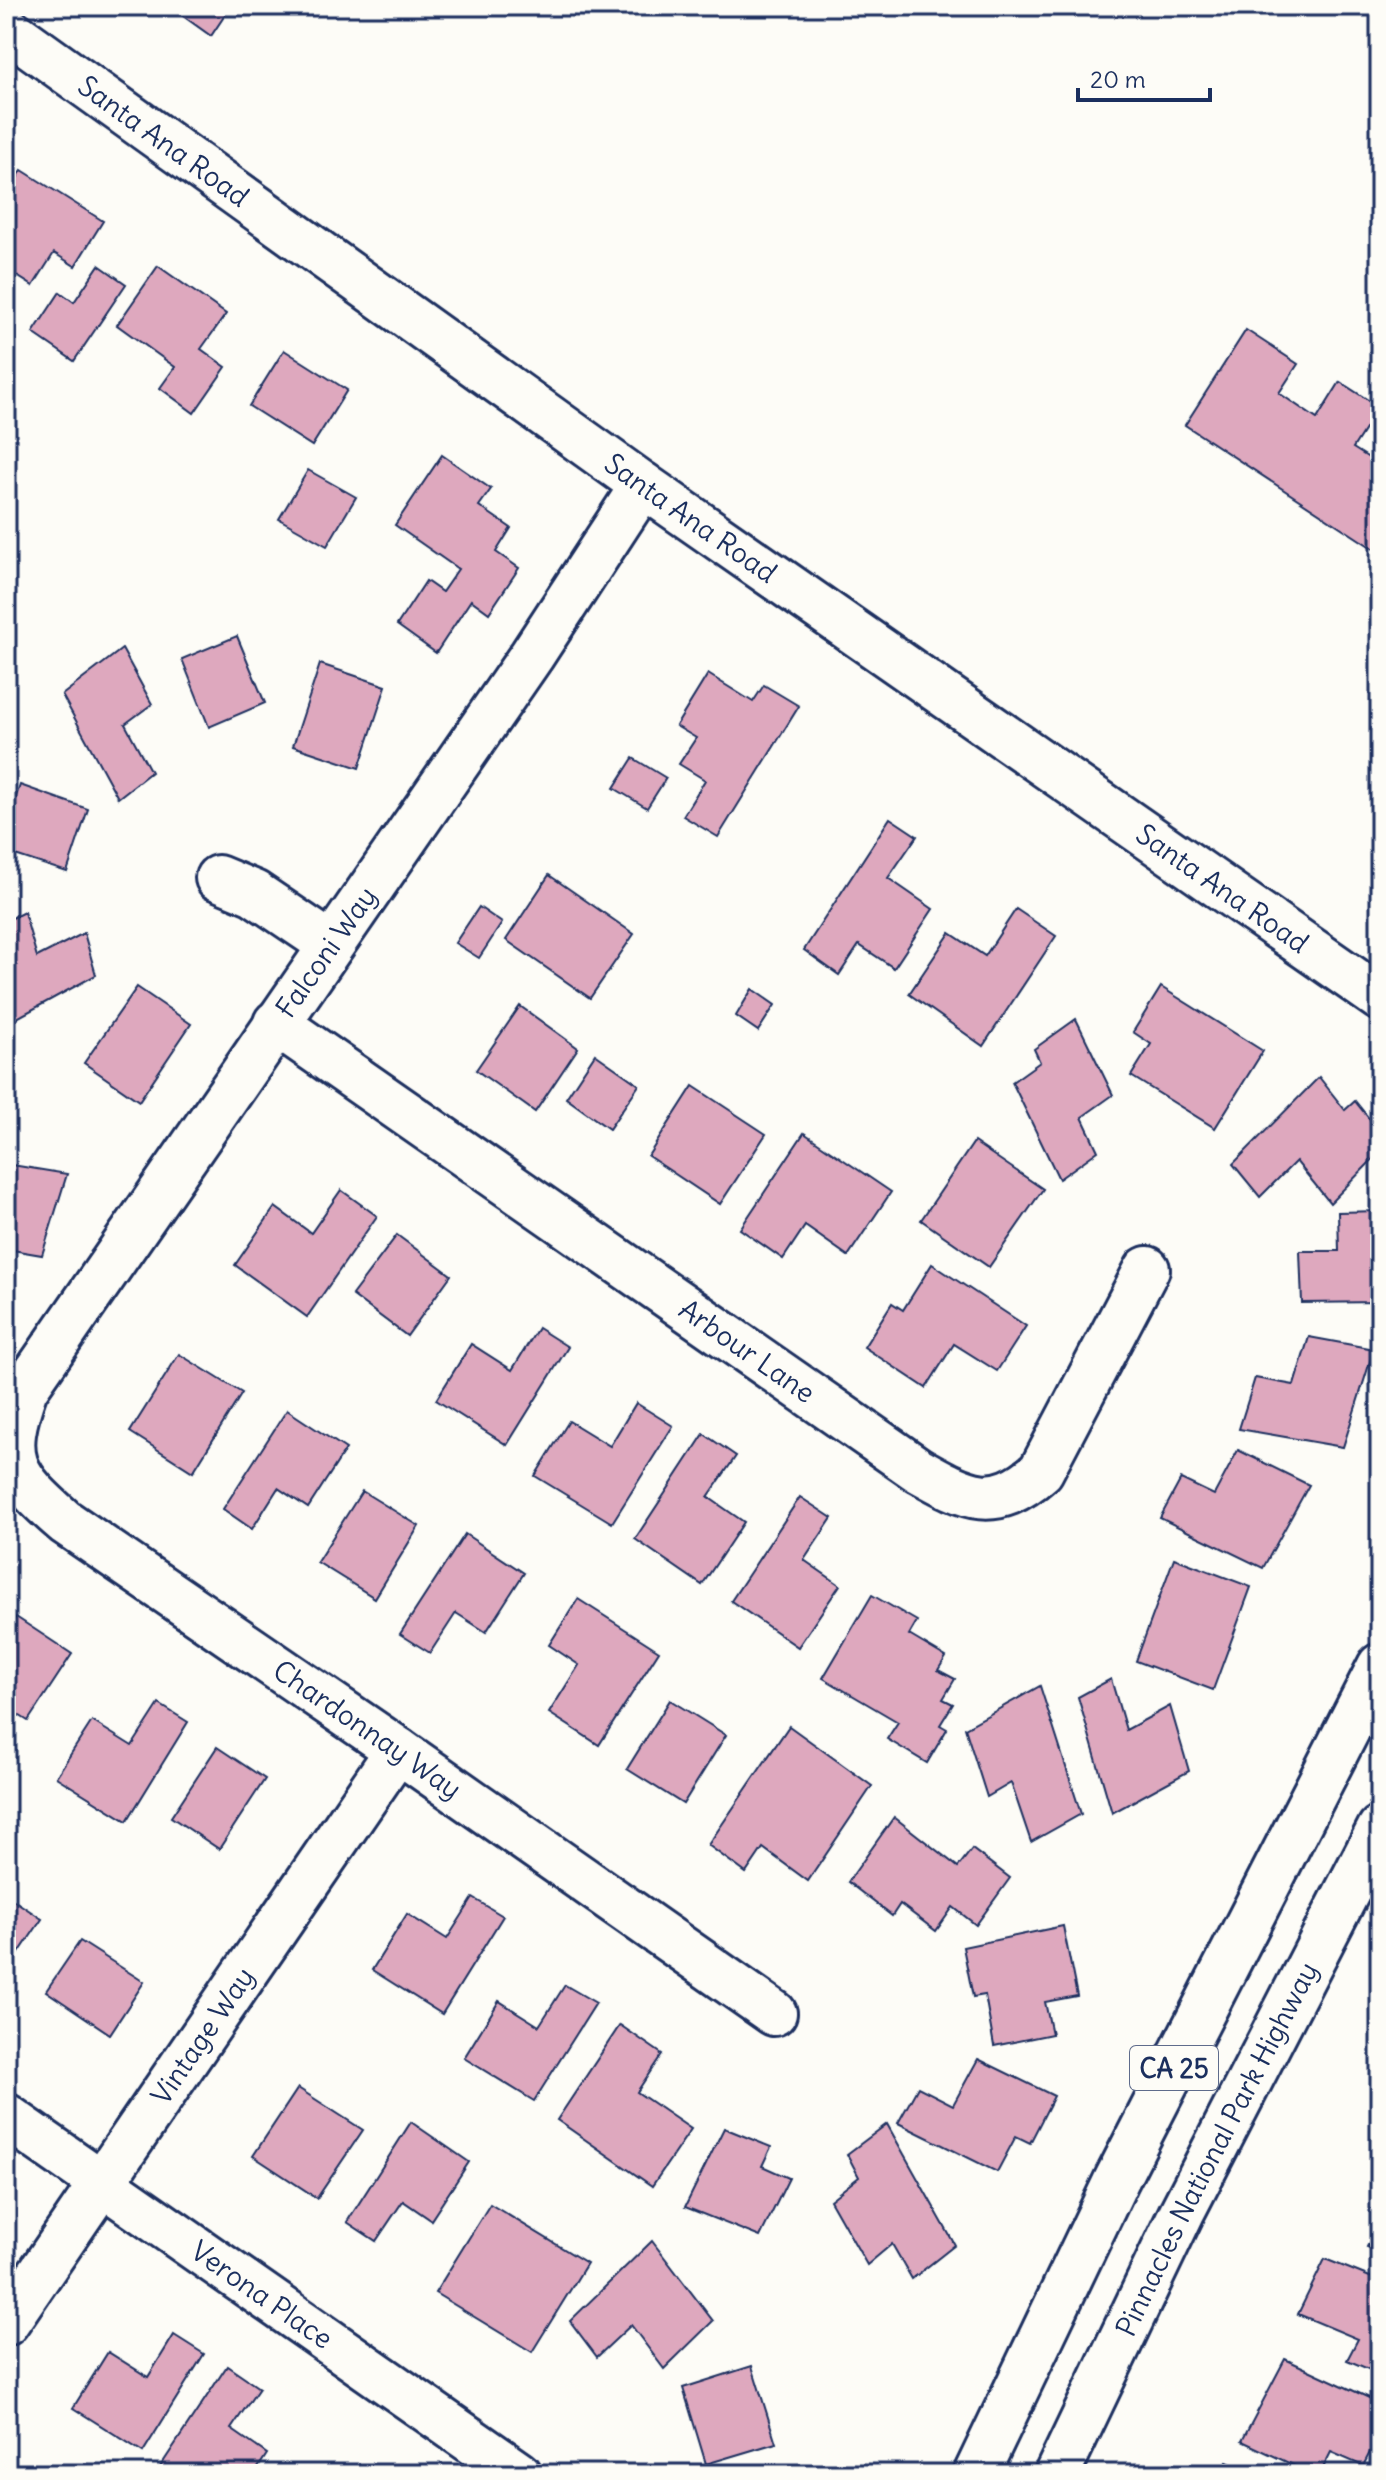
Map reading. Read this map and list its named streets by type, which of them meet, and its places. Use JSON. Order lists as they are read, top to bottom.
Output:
{
  "streets": {
    "street": [
      "Santa Ana Road",
      "Falconi Way",
      "Arbour Lane",
      "Chardonnay Way",
      "Vintage Way",
      "CA 25",
      "Pinnacles National Park Highway",
      "Verona Place"
    ]
  },
  "crossings": [
    ["Santa Ana Road", "Falconi Way"],
    ["Falconi Way", "Arbour Lane"],
    ["Falconi Way", "Chardonnay Way"],
    ["Chardonnay Way", "Vintage Way"],
    ["Vintage Way", "Verona Place"]
  ],
  "scale_bar": "20 m"
}
